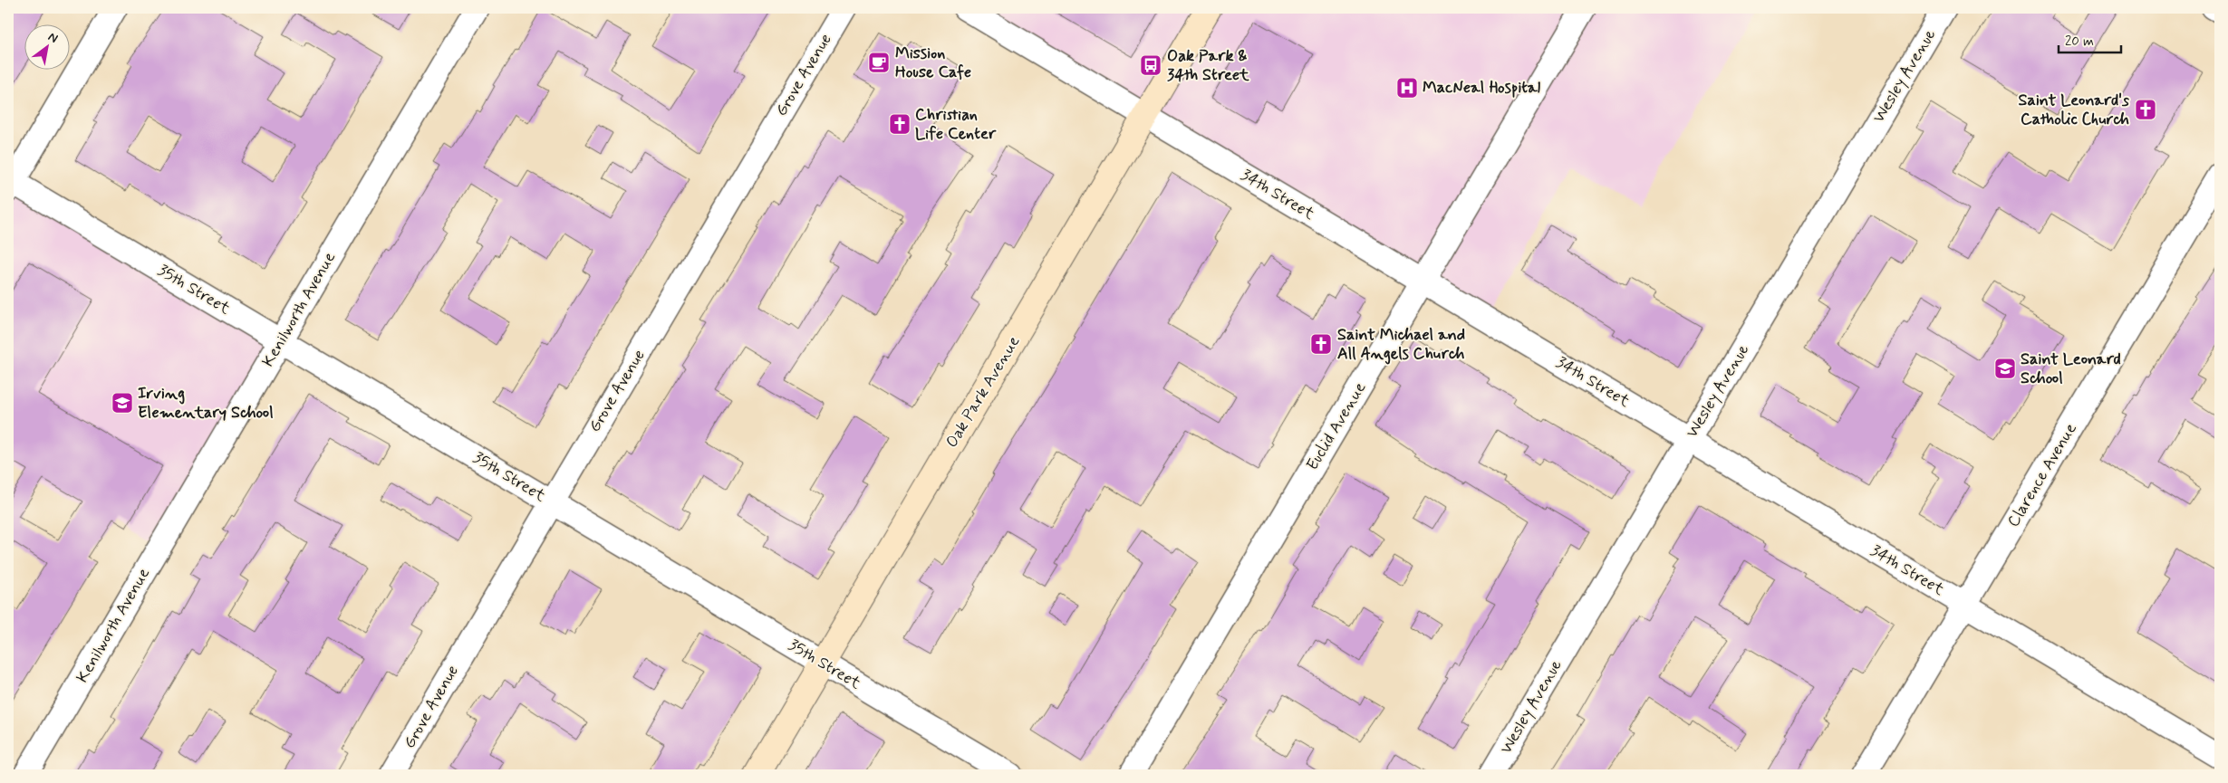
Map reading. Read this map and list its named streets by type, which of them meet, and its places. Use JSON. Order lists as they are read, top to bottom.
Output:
{
  "streets": {
    "street": [
      "Grove Avenue",
      "Wesley Avenue",
      "34th Street",
      "35th Street",
      "Kenilworth Avenue",
      "Oak Park Avenue",
      "Euclid Avenue",
      "Clarence Avenue"
    ]
  },
  "crossings": [
    ["Grove Avenue", "35th Street"],
    ["Wesley Avenue", "34th Street"],
    ["34th Street", "Oak Park Avenue"],
    ["34th Street", "Euclid Avenue"],
    ["34th Street", "Clarence Avenue"],
    ["35th Street", "Kenilworth Avenue"],
    ["35th Street", "Oak Park Avenue"]
  ],
  "places": {
    "cafe": ["Mission House Cafe"],
    "bus stop": ["Oak Park & 34th Street"],
    "hospital": ["MacNeal Hospital"],
    "church": ["Saint Leonard's Catholic Church", "Christian Life Center", "Saint Michael and All Angels Church"],
    "school or university": ["Saint Leonard School", "Irving Elementary School"]
  },
  "scale_bar": "20 m",
  "north": "top right"
}
